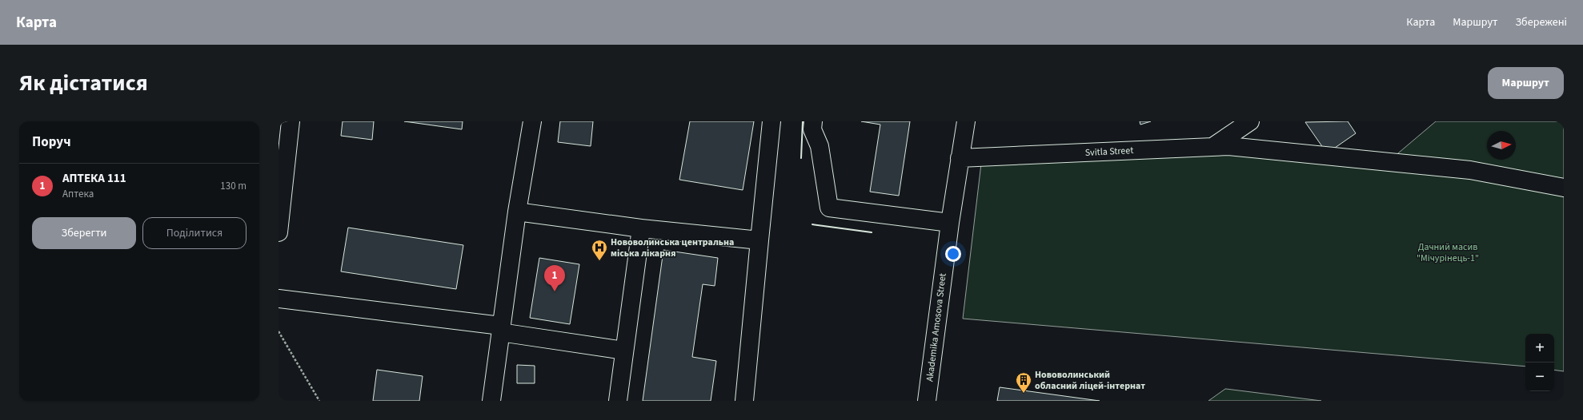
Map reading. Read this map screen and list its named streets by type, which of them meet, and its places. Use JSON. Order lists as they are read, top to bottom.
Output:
{
  "streets": {
    "street": ["Svitla Street", "Akademika Amosova Street"]
  },
  "crossings": [
    ["Svitla Street", "Akademika Amosova Street"]
  ],
  "parks": ["Дачний масив \"Мічурінець-1\""],
  "places": {
    "hospital": ["Нововолинська центральна міська лікарня"],
    "building": ["Нововолинський обласний ліцей-інтернат"]
  },
  "north": "right",
  "page": {
    "header": "Карта",
    "nav": ["Карта", "Маршрут", "Збережені"],
    "title": "Як дістатися",
    "buttons": [
      "Маршрут",
      ["Зберегти", "Поділитися"]
    ],
    "heading": "Поруч",
    "list": [
      {
        "mark": "1",
        "name": "АПТЕКА 111",
        "note": "Аптека",
        "value": "130 m"
      }
    ],
    "pins": "1",
    "map_buttons": ["+", "−"]
  }
}
